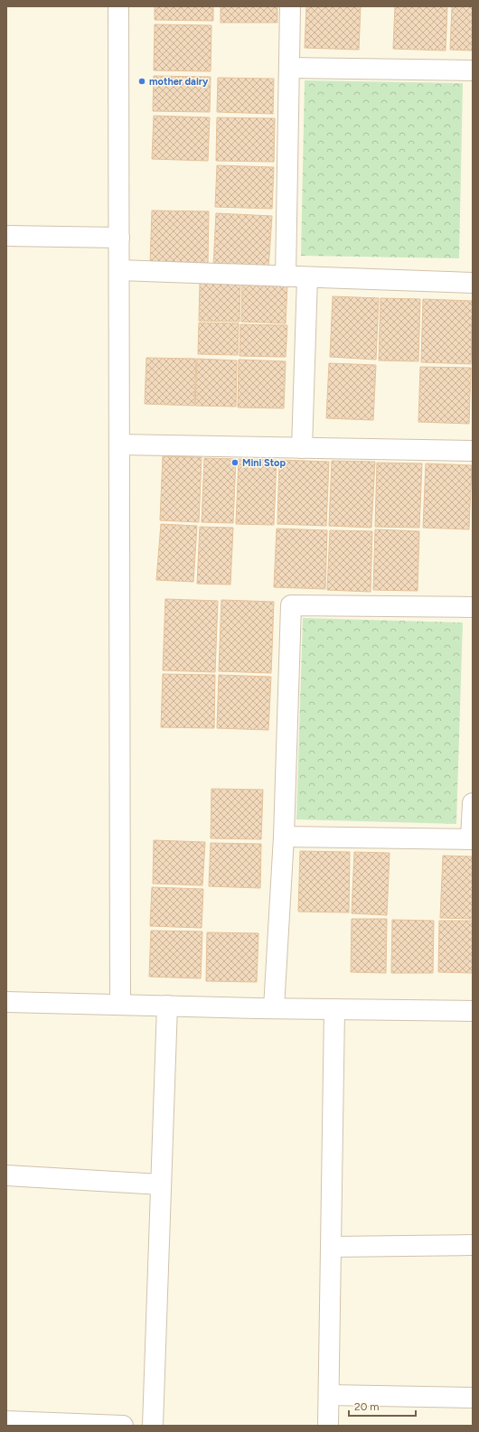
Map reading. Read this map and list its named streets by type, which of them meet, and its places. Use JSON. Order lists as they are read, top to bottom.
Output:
{
  "places": ["mother dairy", "Mini Stop"],
  "scale_bar": "20 m"
}
